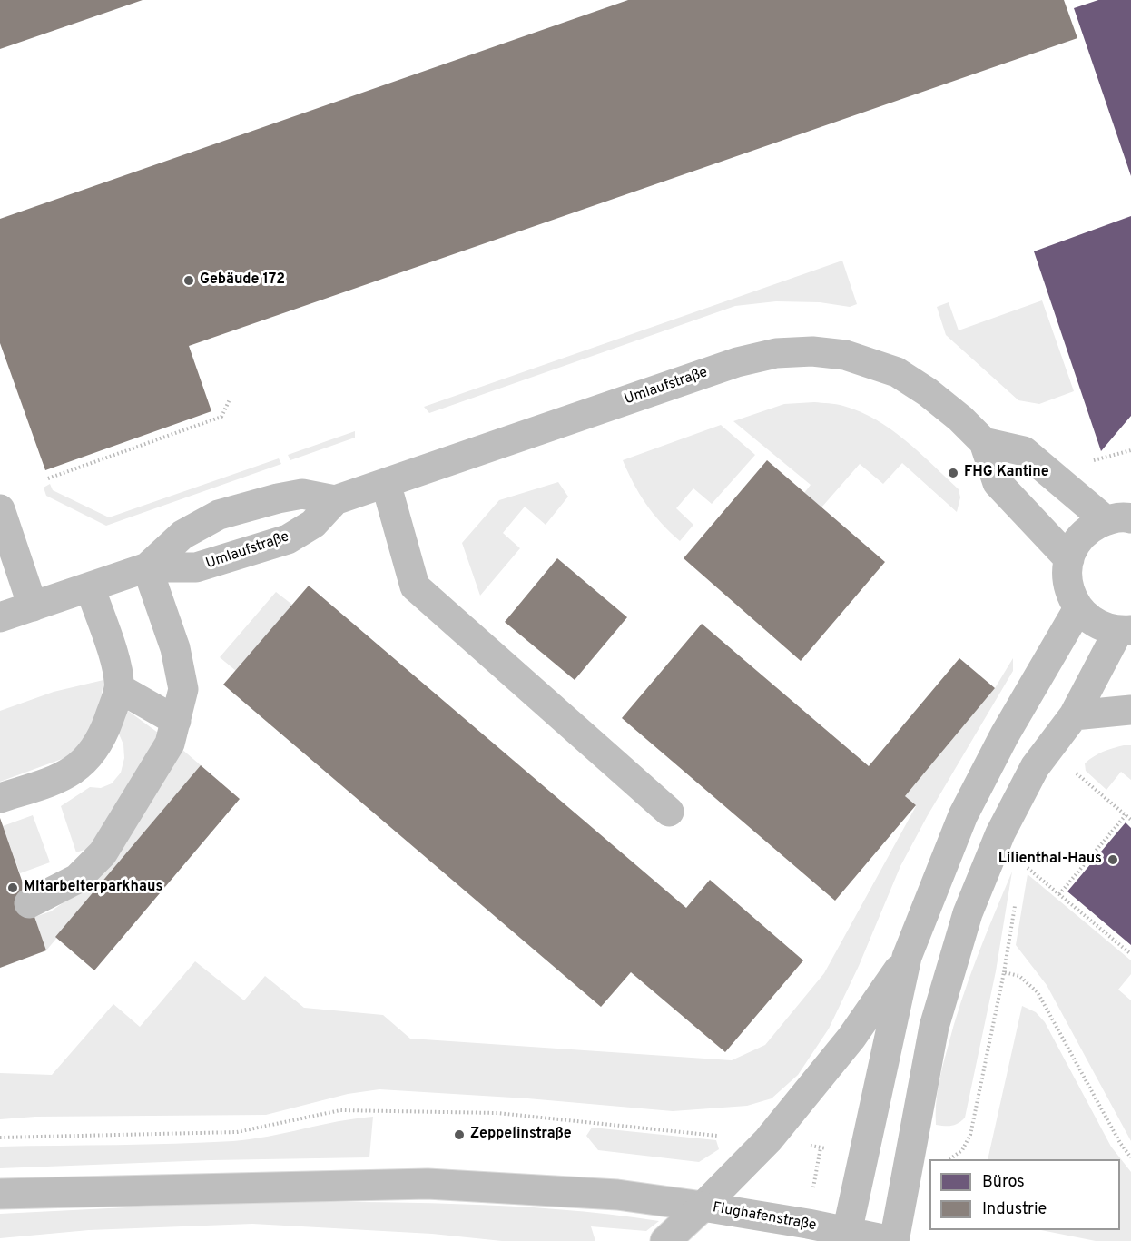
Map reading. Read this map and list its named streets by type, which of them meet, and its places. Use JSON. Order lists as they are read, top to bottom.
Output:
{
  "streets": {
    "main road": ["Umlaufstraße", "Flughafenstraße"]
  },
  "places": [
    "Gebäude 172",
    "FHG Kantine",
    "Lilienthal-Haus",
    "Mitarbeiterparkhaus",
    "Zeppelinstraße"
  ],
  "legend": ["Büros", "Industrie"]
}
